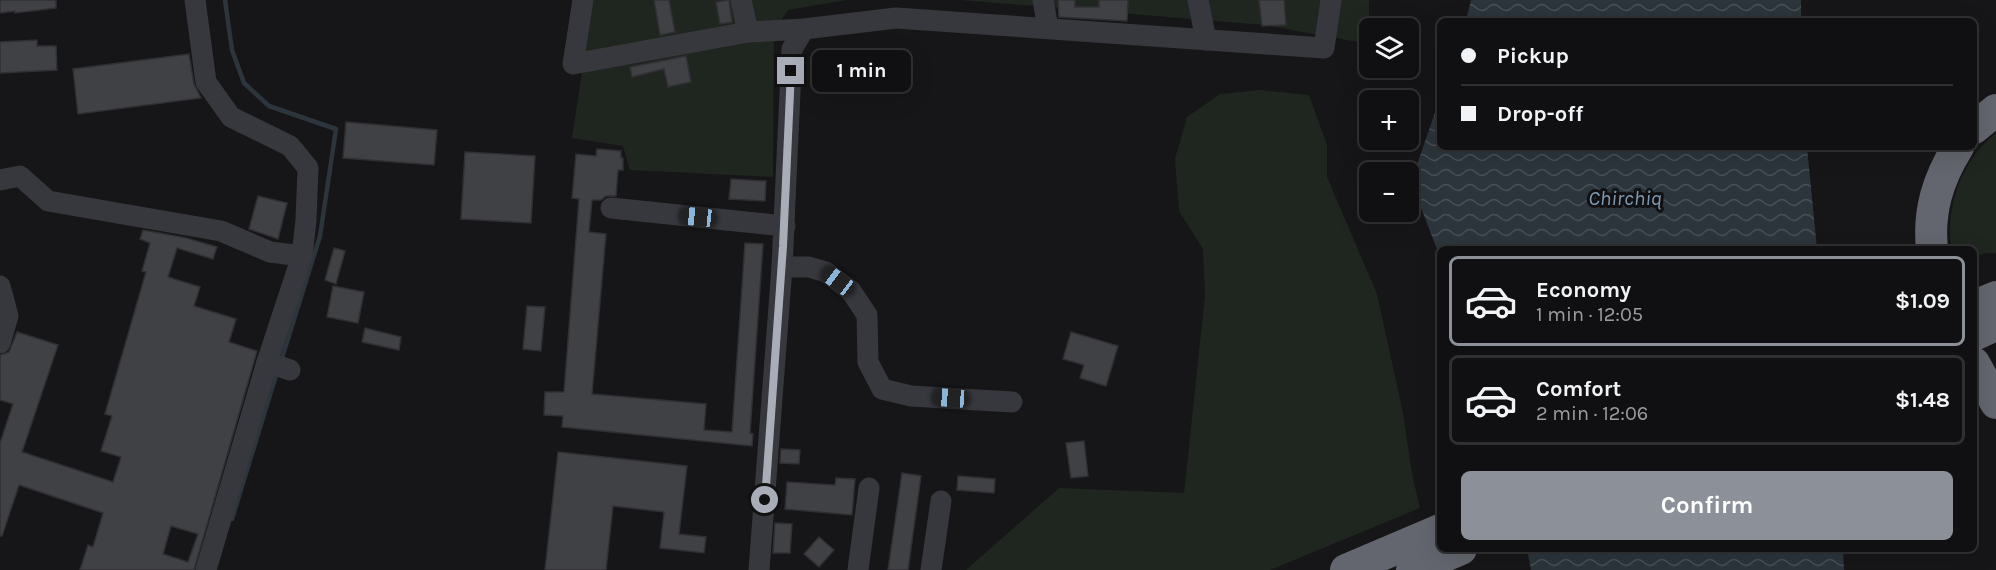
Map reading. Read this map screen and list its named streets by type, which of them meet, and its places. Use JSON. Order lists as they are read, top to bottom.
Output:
{
  "water": ["Chirchiq"],
  "page": {
    "map_buttons": ["+", "−"],
    "banner": ["Pickup", "Drop-off"],
    "bubble": "1 min",
    "list": [
      {
        "name": "Economy",
        "note": "1 min · 12:05",
        "value": "$1.09"
      },
      {
        "name": "Comfort",
        "note": "2 min · 12:06",
        "value": "$1.48"
      }
    ],
    "buttons": "Confirm"
  }
}
